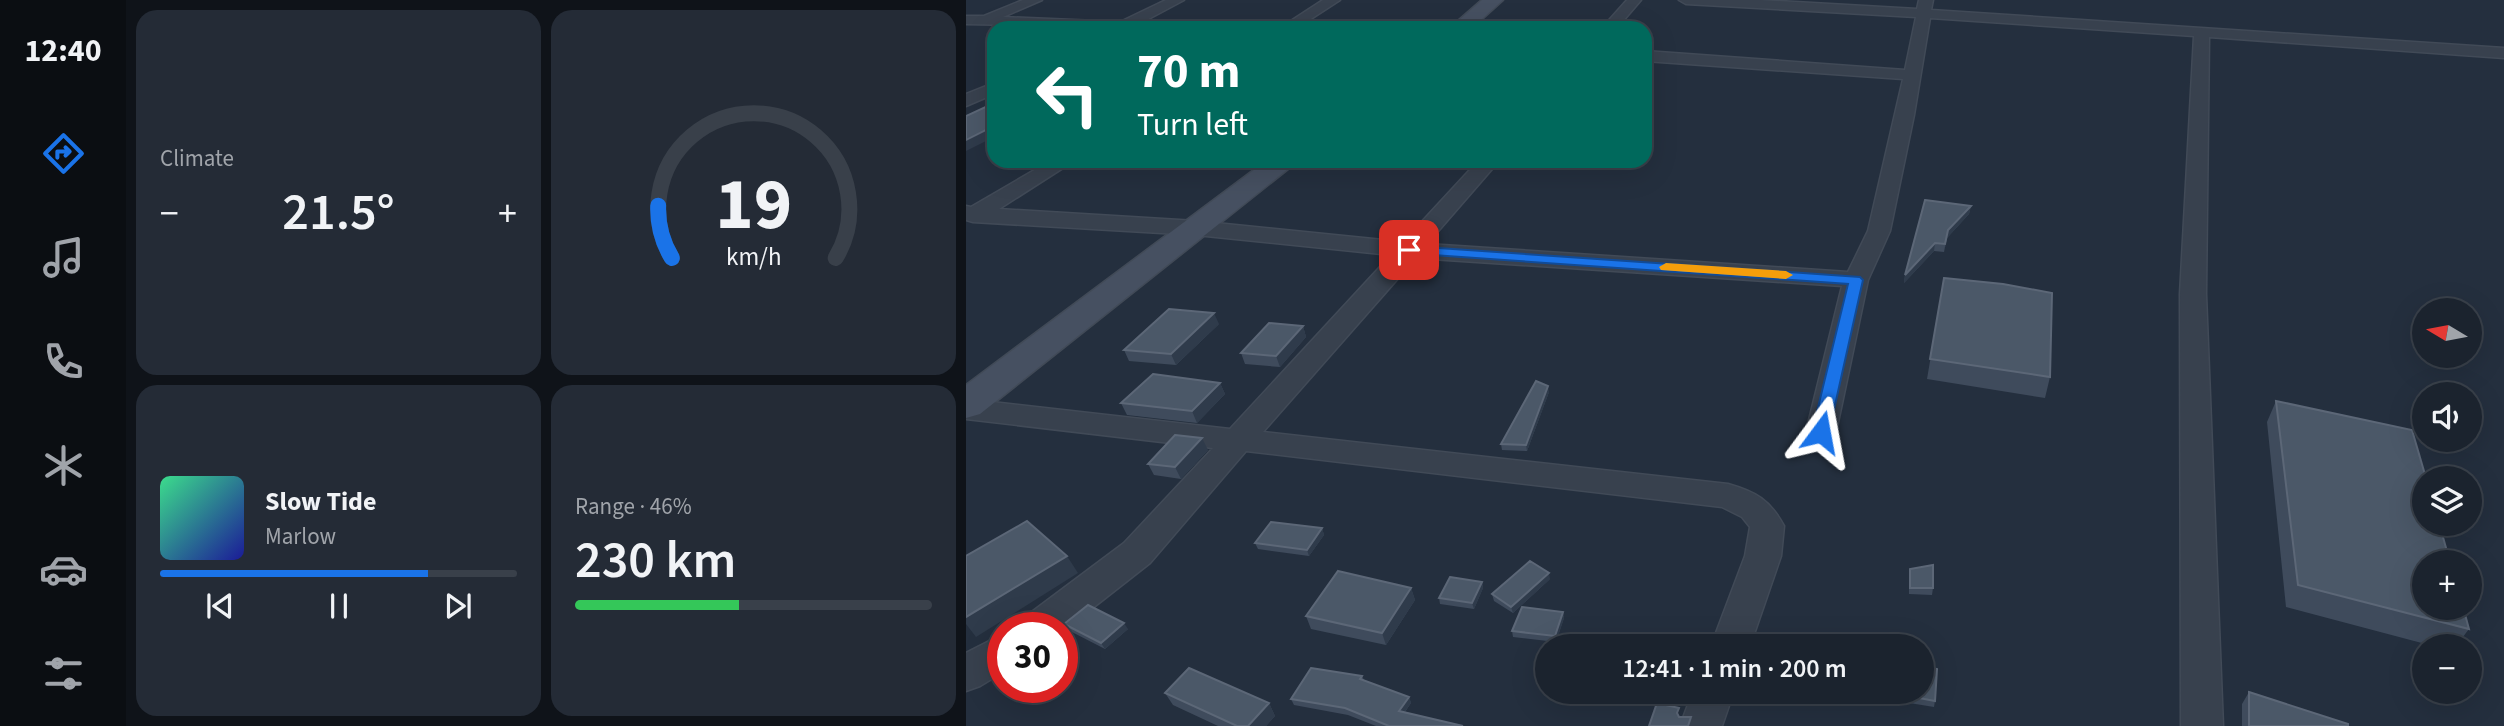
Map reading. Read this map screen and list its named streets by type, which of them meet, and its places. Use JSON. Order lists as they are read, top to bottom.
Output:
{
  "north": "left",
  "page": {
    "tabs": "12:40",
    "tile": [
      "Climate",
      ["Range · 46%", "230 km"]
    ],
    "turn": ["70 m", "Turn left"],
    "heat": ["−", "21.5°", "+"],
    "map_buttons": ["+", "−"],
    "song": ["Slow Tide", "Marlow"],
    "limit": "30",
    "trip": "12:41 · 1 min · 200 m",
    "gauge": ["19", "km/h"]
  }
}
